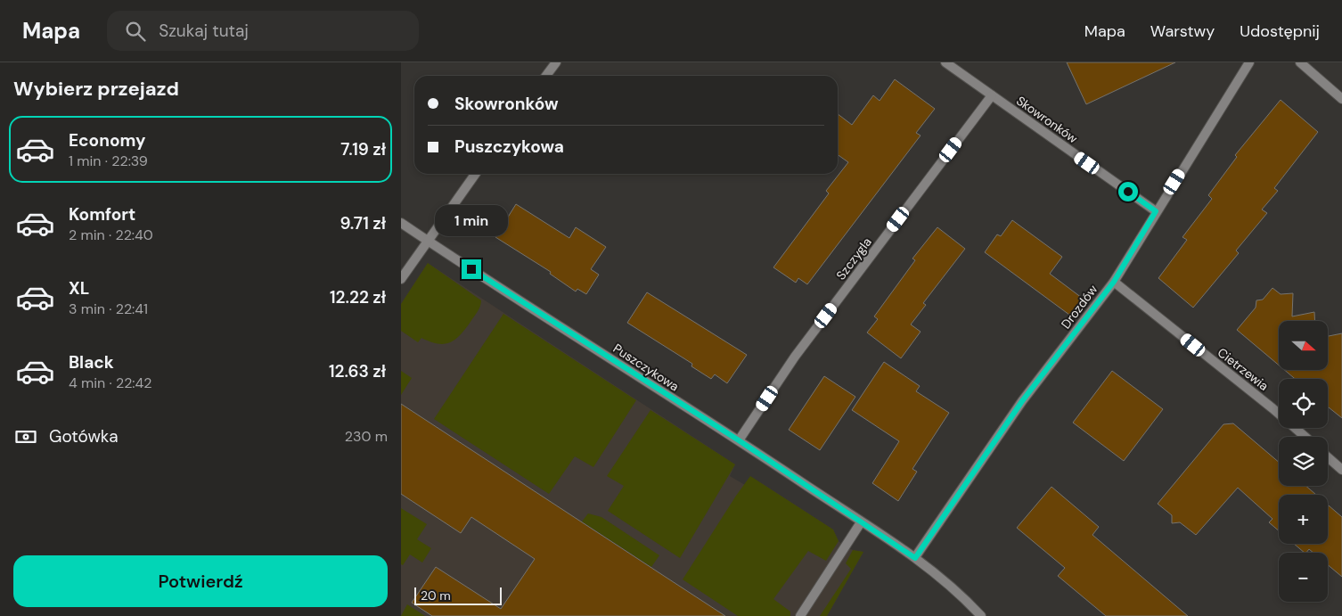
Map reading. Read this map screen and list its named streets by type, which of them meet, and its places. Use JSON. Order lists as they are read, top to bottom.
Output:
{
  "streets": {
    "street": [
      "Skowronków",
      "Szczygla",
      "Drozdów",
      "Puszczykowa",
      "Cietrzewia"
    ]
  },
  "crossings": [
    ["Skowronków", "Szczygla"],
    ["Skowronków", "Drozdów"],
    ["Szczygla", "Puszczykowa"],
    ["Drozdów", "Puszczykowa"],
    ["Drozdów", "Cietrzewia"]
  ],
  "scale_bar": "20 m",
  "north": "right",
  "page": {
    "header": "Mapa",
    "search": "Szukaj tutaj",
    "nav": ["Mapa", "Warstwy", "Udostępnij"],
    "heading": "Wybierz przejazd",
    "banner": ["Skowronków", "Puszczykowa"],
    "list": [
      {
        "name": "Economy",
        "note": "1 min · 22:39",
        "value": "7.19 zł"
      },
      {
        "name": "Komfort",
        "note": "2 min · 22:40",
        "value": "9.71 zł"
      },
      {
        "name": "XL",
        "note": "3 min · 22:41",
        "value": "12.22 zł"
      },
      {
        "name": "Black",
        "note": "4 min · 22:42",
        "value": "12.63 zł"
      }
    ],
    "bubble": "1 min",
    "map_buttons": ["+", "−"],
    "pay": ["Gotówka", "230 m"],
    "buttons": "Potwierdź",
    "scale": "20 m"
  }
}
